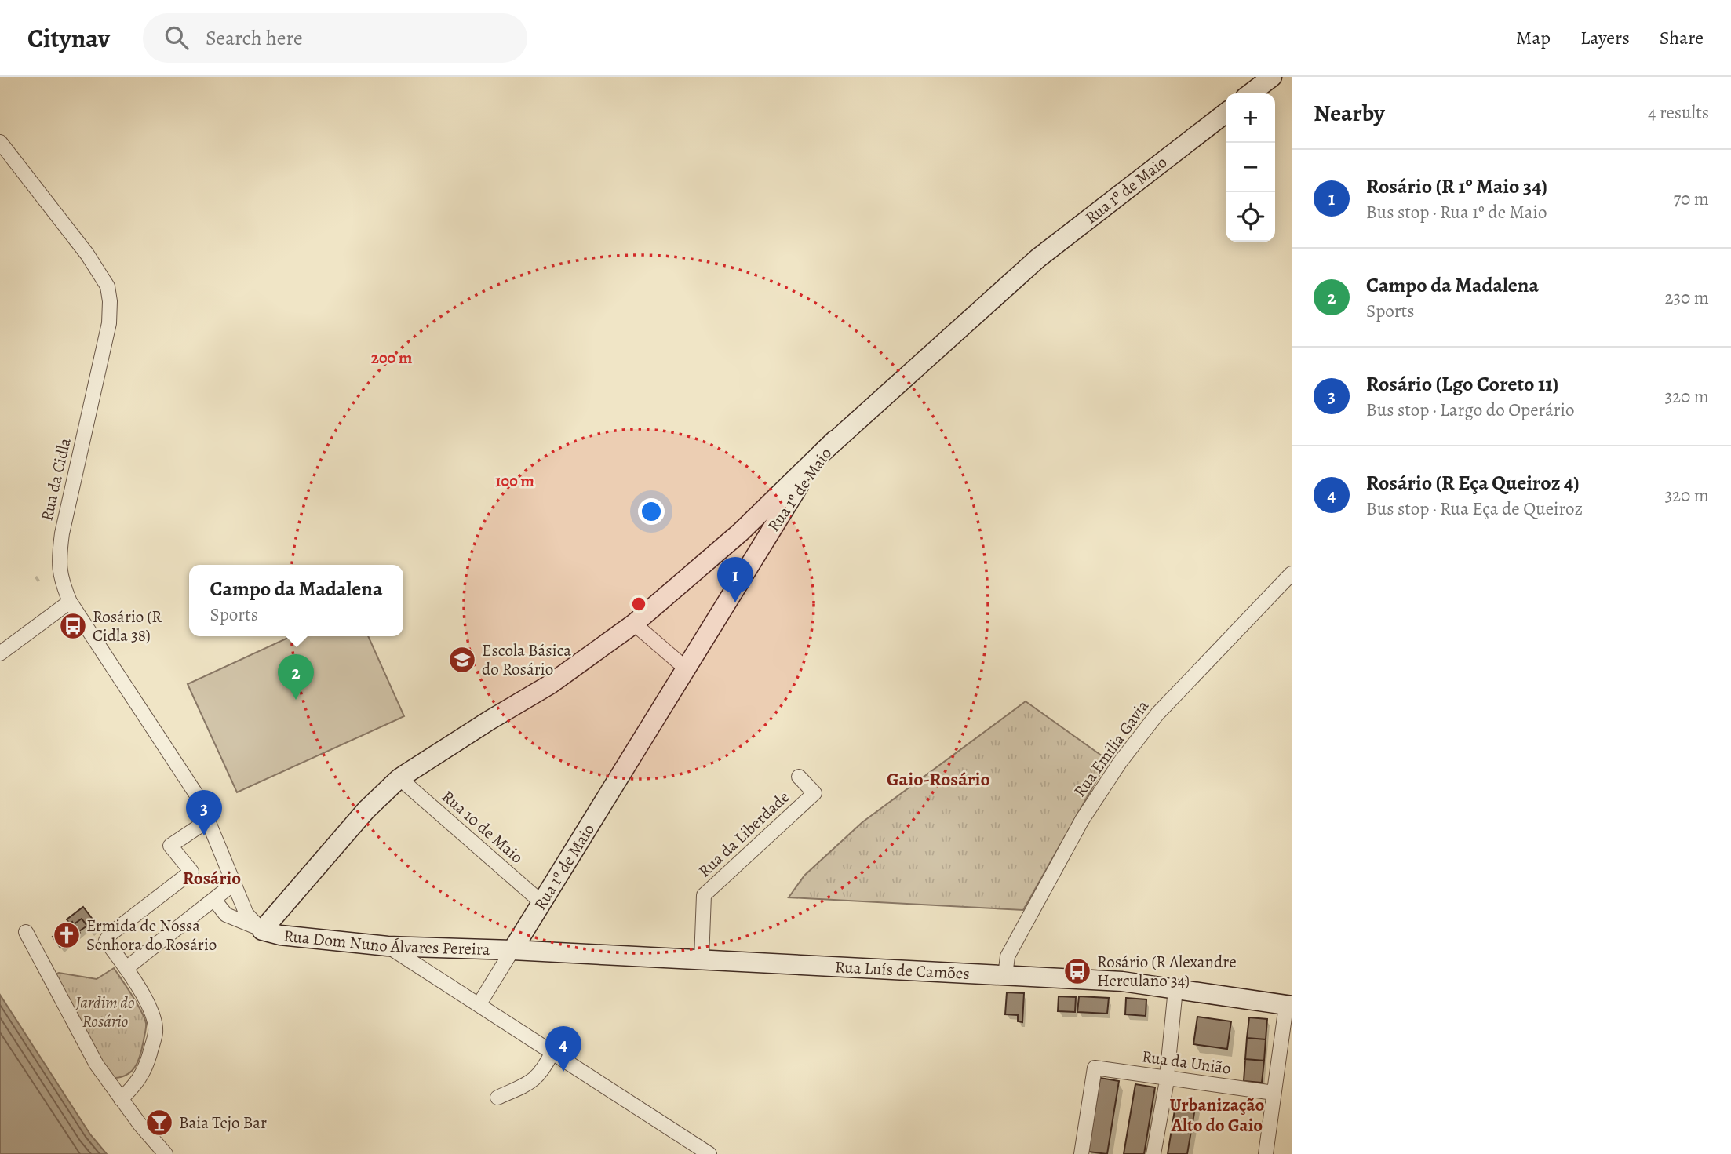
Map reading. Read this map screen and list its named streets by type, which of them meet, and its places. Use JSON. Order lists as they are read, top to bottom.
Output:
{
  "streets": {
    "street": [
      "Rua 1º de Maio",
      "Rua da Cidla",
      "Rua Emília Gavia",
      "Rua 10 de Maio",
      "Rua da Liberdade",
      "Rua Dom Nuno Álvares Pereira",
      "Rua Luís de Camões",
      "Rua da União"
    ]
  },
  "crossings": [
    ["Rua 1º de Maio", "Rua 10 de Maio"],
    ["Rua 1º de Maio", "Rua Dom Nuno Álvares Pereira"],
    ["Rua 1º de Maio", "Rua Luís de Camões"],
    ["Rua da Cidla", "Rua Dom Nuno Álvares Pereira"],
    ["Rua Emília Gavia", "Rua Luís de Camões"],
    ["Rua da Liberdade", "Rua Luís de Camões"],
    ["Rua Dom Nuno Álvares Pereira", "Rua Luís de Camões"]
  ],
  "districts": ["Gaio-Rosário", "Rosário", "Urbanização Alto do Gaio"],
  "parks": ["Jardim do Rosário"],
  "places": {
    "bus stop": ["Rosário (R Cidla 38)", "Rosário (R Alexandre Herculano 34)"],
    "school or university": ["Escola Básica do Rosário"],
    "church": ["Ermida de Nossa Senhora do Rosário"],
    "bar": ["Baia Tejo Bar"]
  },
  "page": {
    "header": "Citynav",
    "search": "Search here",
    "nav": ["Map", "Layers", "Share"],
    "heading": ["Nearby", "4 results"],
    "map_buttons": ["+", "−"],
    "list": [
      {
        "mark": "1",
        "name": "Rosário (R 1º Maio 34)",
        "note": "Bus stop · Rua 1º de Maio",
        "value": "70 m"
      },
      {
        "mark": "2",
        "name": "Campo da Madalena",
        "note": "Sports",
        "value": "230 m"
      },
      {
        "mark": "3",
        "name": "Rosário (Lgo Coreto 11)",
        "note": "Bus stop · Largo do Operário",
        "value": "320 m"
      },
      {
        "mark": "4",
        "name": "Rosário (R Eça Queiroz 4)",
        "note": "Bus stop · Rua Eça de Queiroz",
        "value": "320 m"
      }
    ],
    "pins": [
      "1",
      "2",
      "3",
      "4"
    ],
    "popup": ["Campo da Madalena", "Sports"]
  },
  "rings": ["200 m", "100 m"]
}
